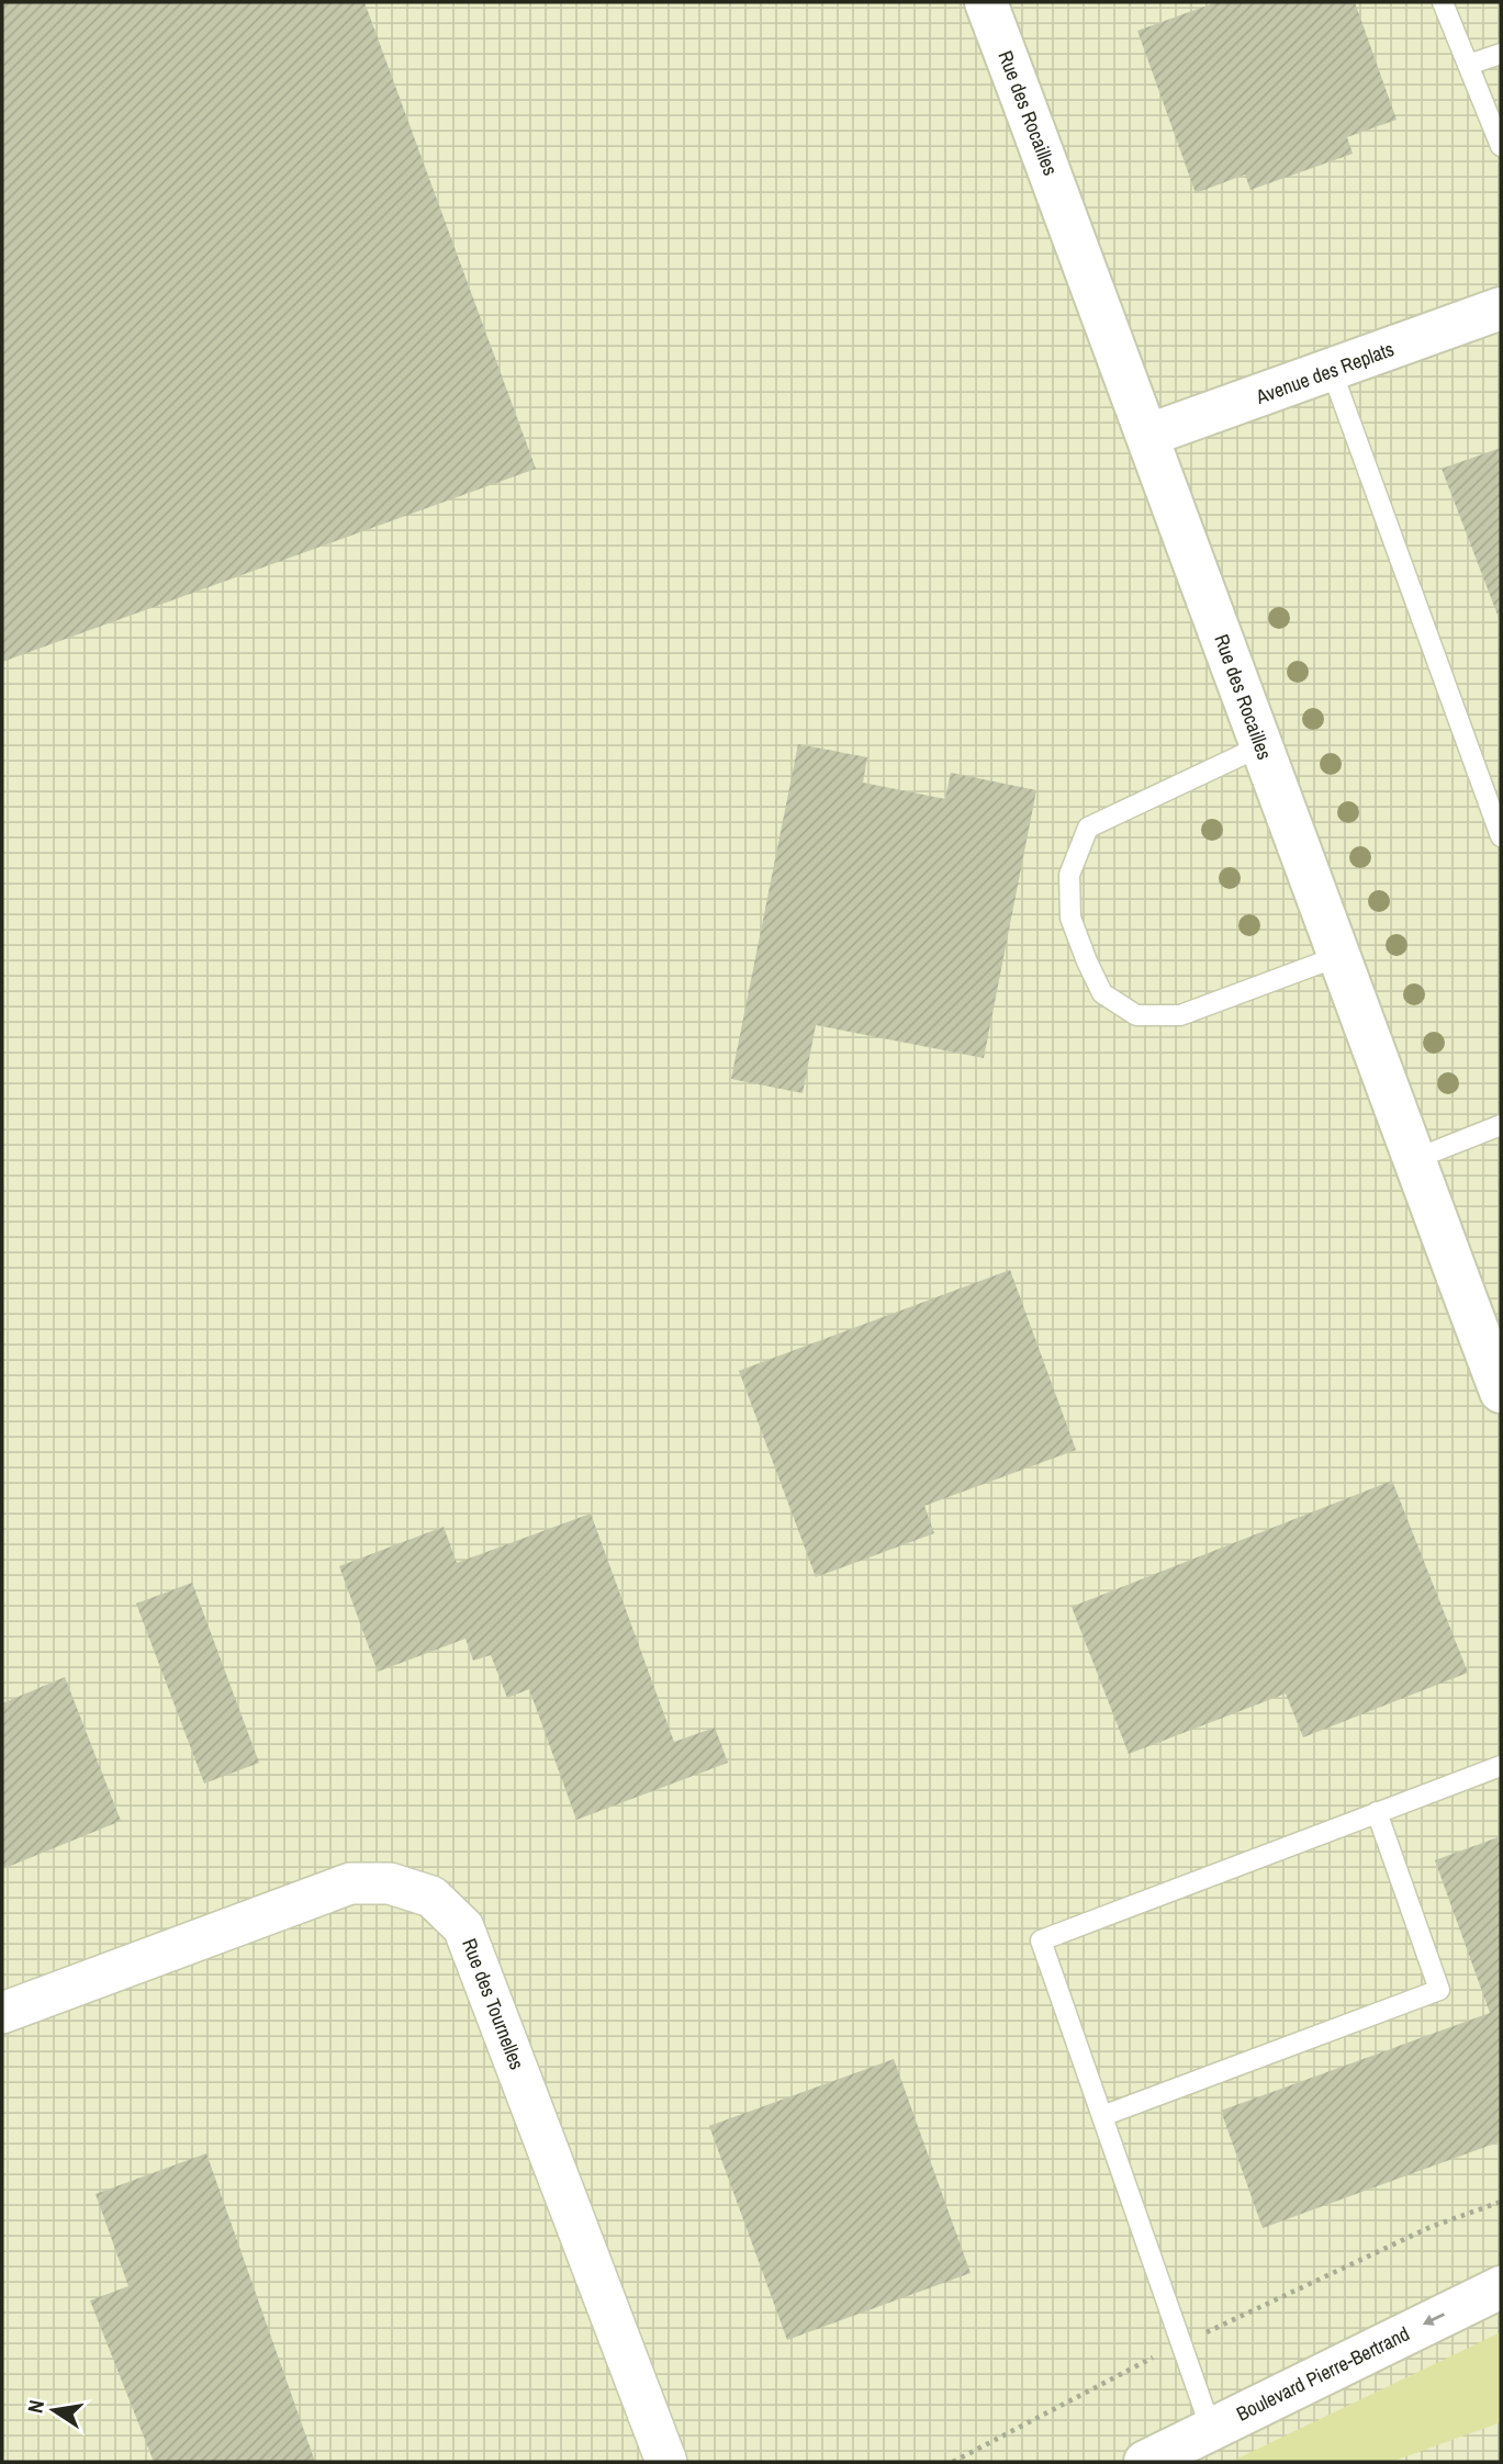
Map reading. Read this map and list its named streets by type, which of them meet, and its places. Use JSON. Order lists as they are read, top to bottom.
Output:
{
  "streets": {
    "street": [
      "Rue des Rocailles",
      "Avenue des Replats",
      "Rue des Tournelles",
      "Boulevard Pierre-Bertrand"
    ]
  },
  "crossings": [
    ["Rue des Rocailles", "Avenue des Replats"]
  ],
  "one_way": ["Boulevard Pierre-Bertrand"],
  "north": "left"
}
